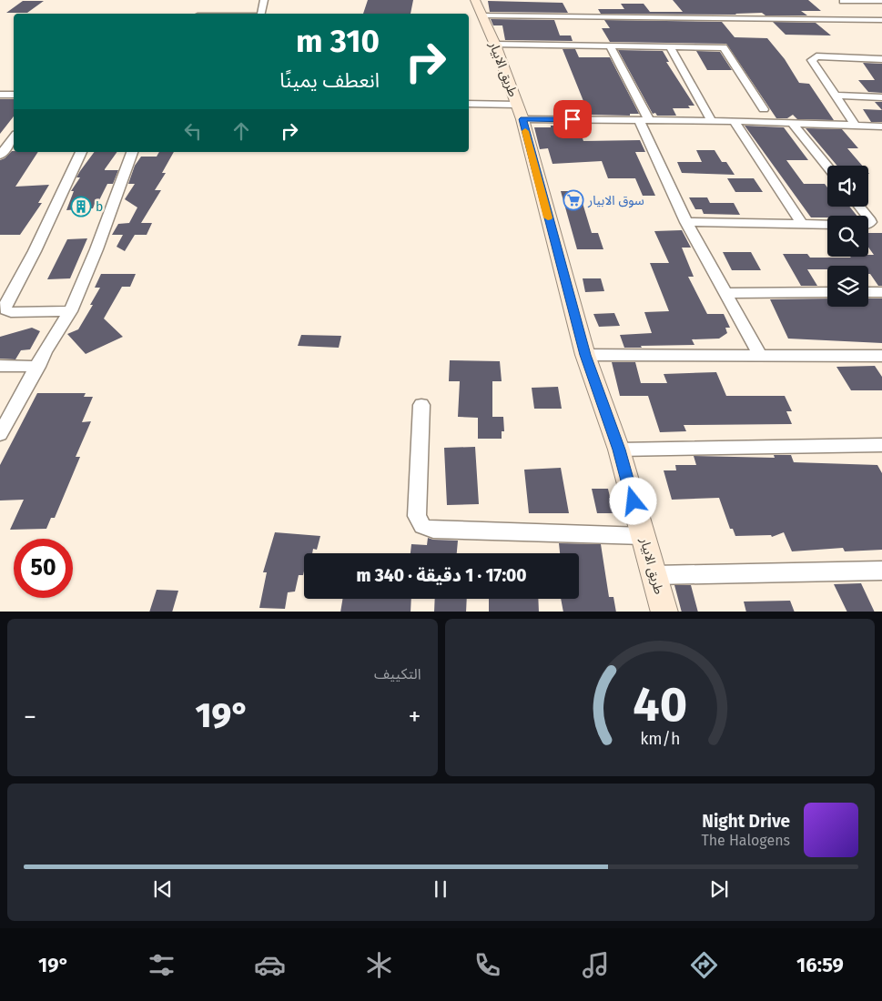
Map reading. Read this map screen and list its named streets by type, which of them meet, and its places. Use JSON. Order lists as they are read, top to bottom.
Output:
{
  "streets": {
    "main road": ["طريق الابيار"]
  },
  "places": {
    "supermarket": ["سوق الابيار"],
    "building": ["b"]
  },
  "page": {
    "turn": ["310 m", "انعطف يمينًا"],
    "limit": "50",
    "trip": "17:00 · 1 دقيقة · 340 m",
    "tile": "التكييف",
    "heat": ["−", "19°", "+"],
    "song": ["Night Drive", "The Halogens"],
    "tabs": ["16:59", "19°"],
    "gauge": ["40", "km/h"]
  }
}
